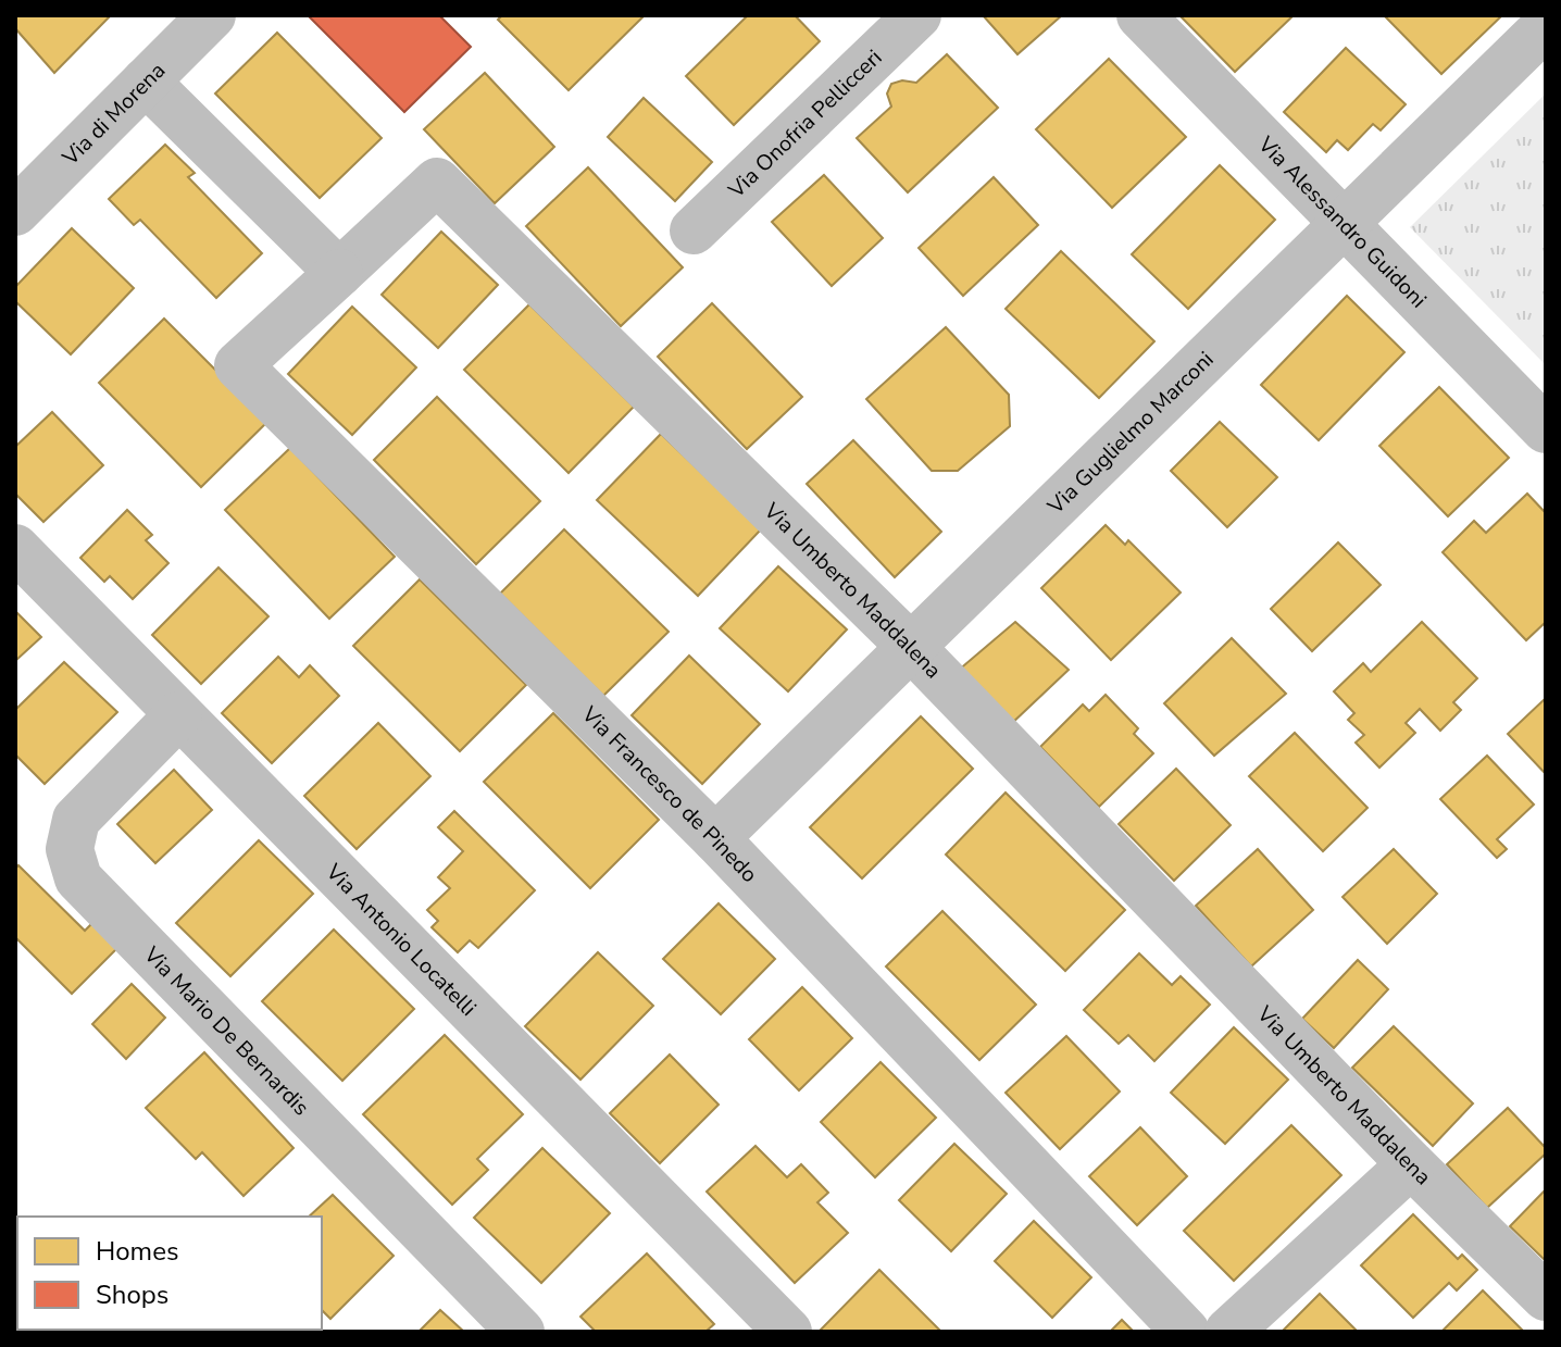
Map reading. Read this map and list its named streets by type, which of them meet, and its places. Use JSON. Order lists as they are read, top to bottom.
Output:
{
  "streets": {
    "street": [
      "Via di Morena",
      "Via Onofria Pellicceri",
      "Via Alessandro Guidoni",
      "Via Guglielmo Marconi",
      "Via Umberto Maddalena",
      "Via Francesco de Pinedo",
      "Via Antonio Locatelli",
      "Via Mario De Bernardis"
    ]
  },
  "crossings": [
    ["Via Alessandro Guidoni", "Via Guglielmo Marconi"],
    ["Via Guglielmo Marconi", "Via Umberto Maddalena"],
    ["Via Guglielmo Marconi", "Via Francesco de Pinedo"],
    ["Via Umberto Maddalena", "Via Francesco de Pinedo"],
    ["Via Antonio Locatelli", "Via Mario De Bernardis"]
  ],
  "legend": ["Homes", "Shops"]
}
